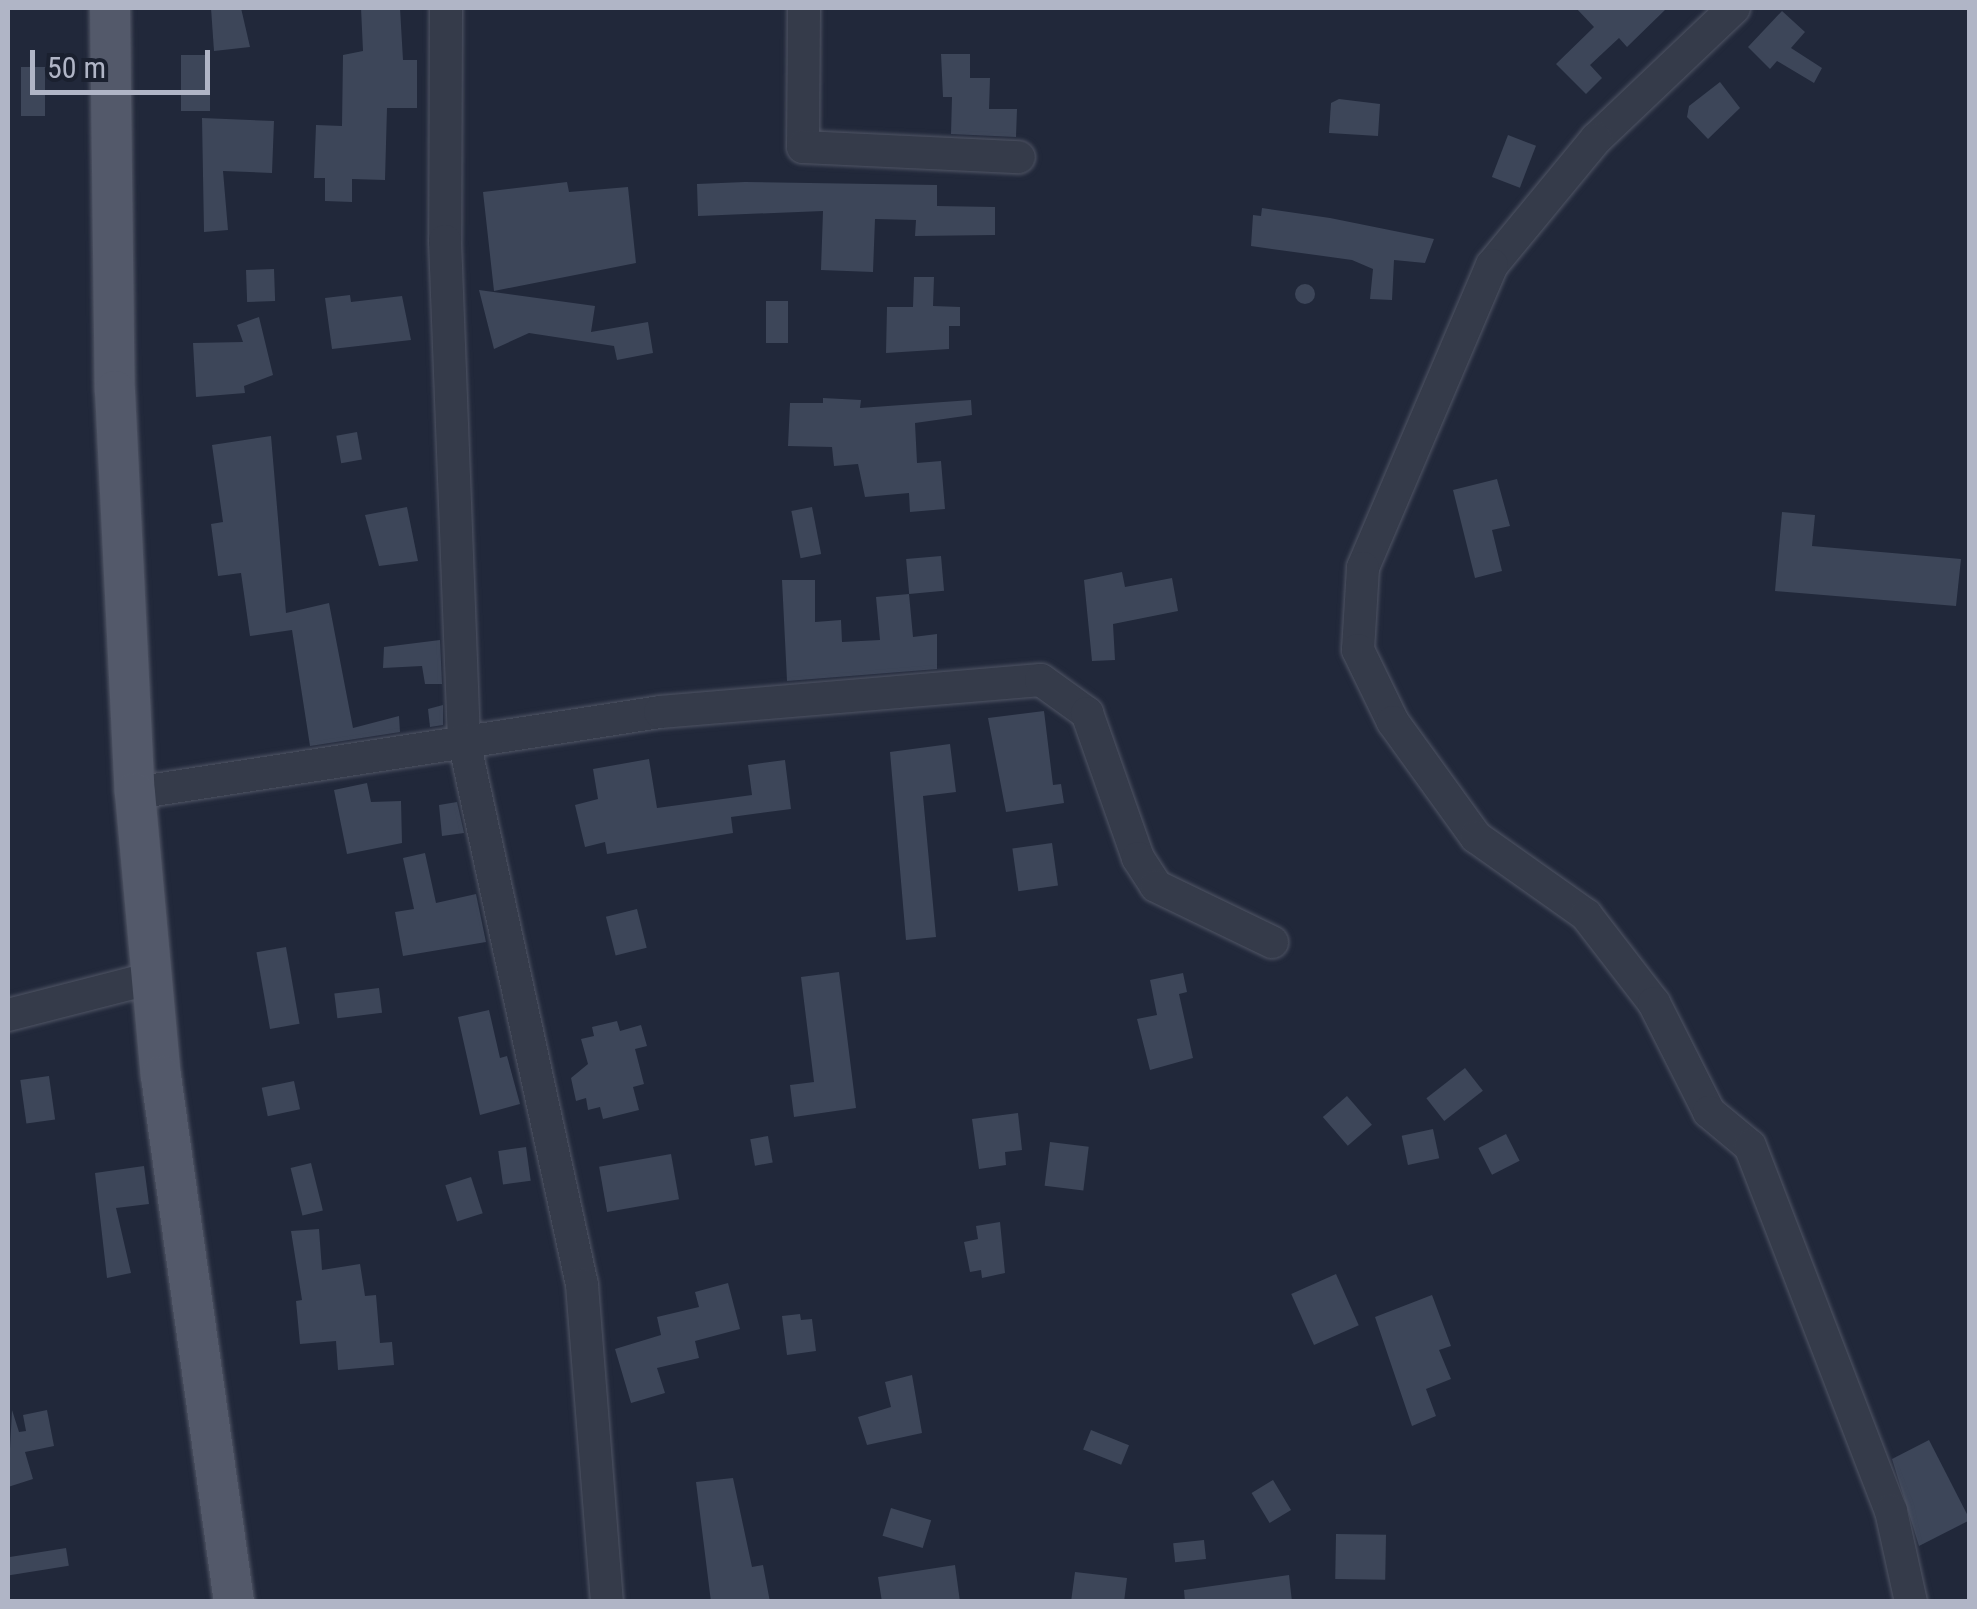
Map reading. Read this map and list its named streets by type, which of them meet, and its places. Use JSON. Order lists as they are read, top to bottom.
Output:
{
  "scale_bar": "50 m"
}
